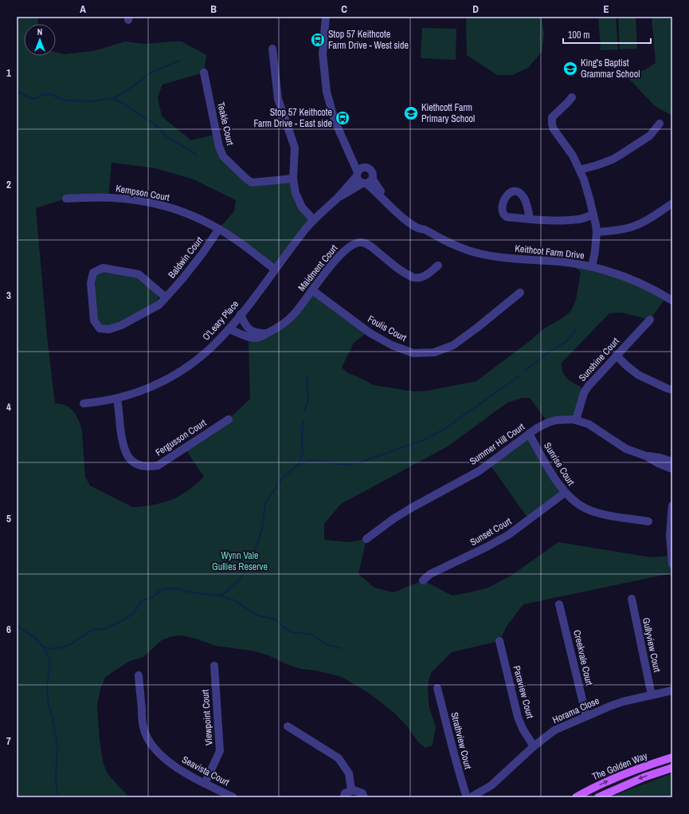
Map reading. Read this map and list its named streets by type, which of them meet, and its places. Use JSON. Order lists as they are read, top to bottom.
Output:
{
  "streets": {
    "main road": ["The Golden Way"],
    "street": [
      "Teakle Court",
      "Kempson Court",
      "Keithcot Farm Drive",
      "Baldwin Court",
      "Maidment Court",
      "O'Leary Place",
      "Foulis Court",
      "Sunshine Court",
      "Fergusson Court",
      "Summer Hill Court",
      "Sunrise Court",
      "Sunset Court",
      "Gullyview Court",
      "Creekvale Court",
      "Paraview Court",
      "Horama Close",
      "Viewpoint Court",
      "Strathview Court",
      "Seavista Court"
    ]
  },
  "crossings": [
    ["Kempson Court", "Baldwin Court"],
    ["Kempson Court", "O'Leary Place"],
    ["Keithcot Farm Drive", "O'Leary Place"],
    ["Maidment Court", "O'Leary Place"],
    ["Maidment Court", "Foulis Court"],
    ["O'Leary Place", "Fergusson Court"],
    ["Sunshine Court", "Summer Hill Court"],
    ["Summer Hill Court", "Sunrise Court"],
    ["Sunrise Court", "Sunset Court"],
    ["Gullyview Court", "Horama Close"],
    ["Creekvale Court", "Horama Close"],
    ["Paraview Court", "Horama Close"],
    ["Viewpoint Court", "Seavista Court"]
  ],
  "parks": ["Wynn Vale Gullies Reserve"],
  "places": {
    "bus stop": ["Stop 57 Keithcote Farm Drive - West side", "Stop 57 Keithcote Farm Drive - East side"],
    "school or university": ["King's Baptist Grammar School", "Kiethcott Farm Primary School"]
  },
  "scale_bar": "100 m",
  "north": "top",
  "grid": {
    "columns": [
      "A",
      "B",
      "C",
      "D",
      "E"
    ],
    "rows": [
      "1",
      "2",
      "3",
      "4",
      "5",
      "6",
      "7"
    ]
  }
}
